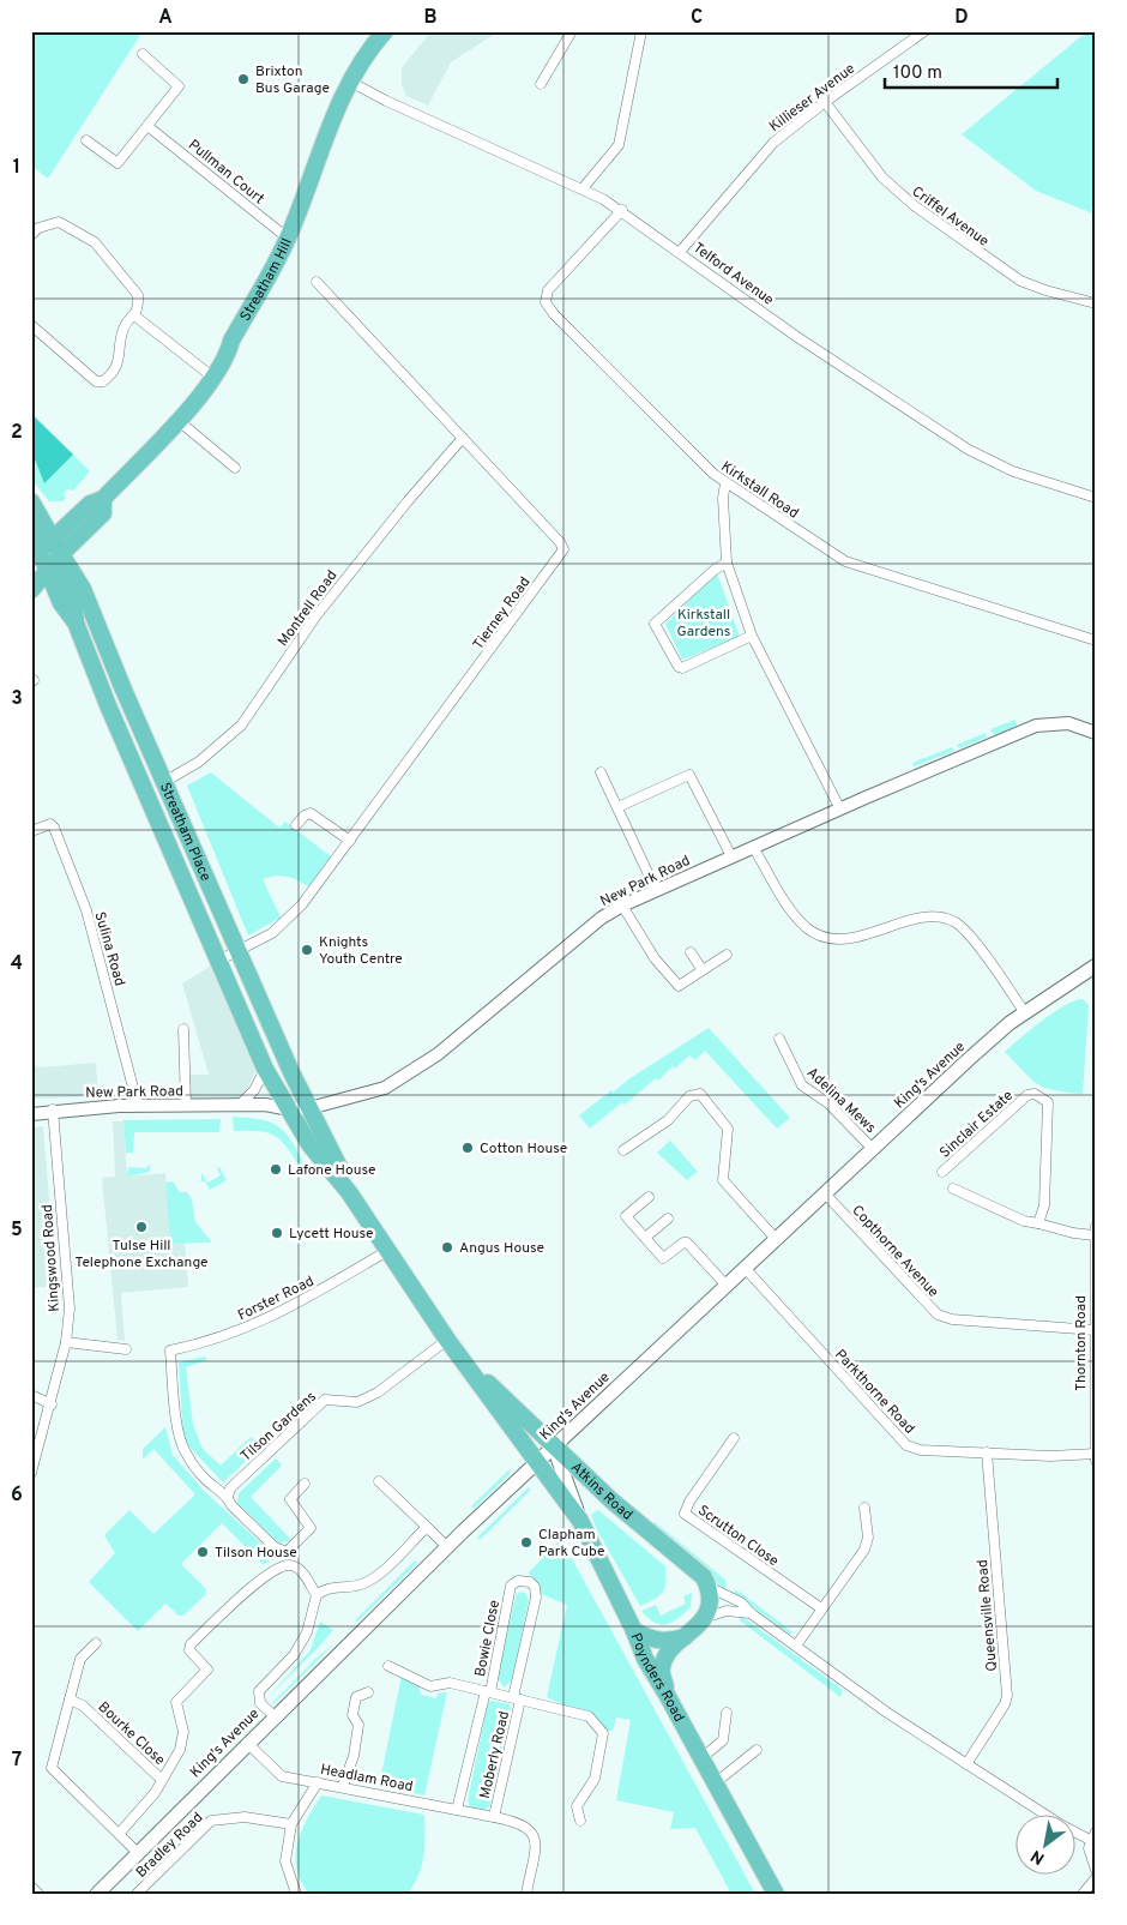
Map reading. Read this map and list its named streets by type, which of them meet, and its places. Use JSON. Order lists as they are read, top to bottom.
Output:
{
  "streets": {
    "highway": [
      "Streatham Hill",
      "Streatham Place",
      "Atkins Road",
      "Poynders Road"
    ],
    "main road": ["King's Avenue"],
    "street": [
      "Killieser Avenue",
      "Pullman Court",
      "Criffel Avenue",
      "Telford Avenue",
      "Kirkstall Road",
      "Montrell Road",
      "Tierney Road",
      "New Park Road",
      "Sulina Road",
      "Adelina Mews",
      "Sinclair Estate",
      "Copthorne Avenue",
      "Kingswood Road",
      "Forster Road",
      "Thornton Road",
      "Parkthorne Road",
      "Tilson Gardens",
      "Scrutton Close",
      "Queensville Road",
      "Bowie Close",
      "Bourke Close",
      "Moberly Road",
      "Headlam Road",
      "Bradley Road"
    ]
  },
  "crossings": [
    ["Killieser Avenue", "Criffel Avenue"],
    ["Killieser Avenue", "Telford Avenue"],
    ["Pullman Court", "Streatham Hill"],
    ["Telford Avenue", "Streatham Hill"],
    ["Telford Avenue", "Kirkstall Road"],
    ["Streatham Hill", "Streatham Place"],
    ["Montrell Road", "Tierney Road"],
    ["Montrell Road", "Streatham Place"],
    ["Tierney Road", "Streatham Place"],
    ["Streatham Place", "New Park Road"],
    ["Streatham Place", "Atkins Road"],
    ["New Park Road", "Sulina Road"],
    ["New Park Road", "Kingswood Road"],
    ["New Park Road", "Atkins Road"],
    ["King's Avenue", "Adelina Mews"],
    ["King's Avenue", "Copthorne Avenue"],
    ["King's Avenue", "Parkthorne Road"],
    ["King's Avenue", "Atkins Road"],
    ["King's Avenue", "Poynders Road"],
    ["King's Avenue", "Headlam Road"],
    ["Copthorne Avenue", "Thornton Road"],
    ["Forster Road", "Tilson Gardens"],
    ["Forster Road", "Atkins Road"],
    ["Thornton Road", "Parkthorne Road"],
    ["Parkthorne Road", "Queensville Road"],
    ["Tilson Gardens", "Atkins Road"],
    ["Atkins Road", "Queensville Road"],
    ["Atkins Road", "Poynders Road"],
    ["Bowie Close", "Moberly Road"],
    ["Moberly Road", "Headlam Road"]
  ],
  "parks": ["Kirkstall Gardens"],
  "places": [
    "Brixton Bus Garage",
    "Knights Youth Centre",
    "Cotton House",
    "Lafone House",
    "Tulse Hill Telephone Exchange",
    "Lycett House",
    "Angus House",
    "Clapham Park Cube",
    "Tilson House"
  ],
  "scale_bar": "100 m",
  "north": "bottom left",
  "grid": {
    "columns": [
      "A",
      "B",
      "C",
      "D"
    ],
    "rows": [
      "1",
      "2",
      "3",
      "4",
      "5",
      "6",
      "7"
    ]
  }
}
